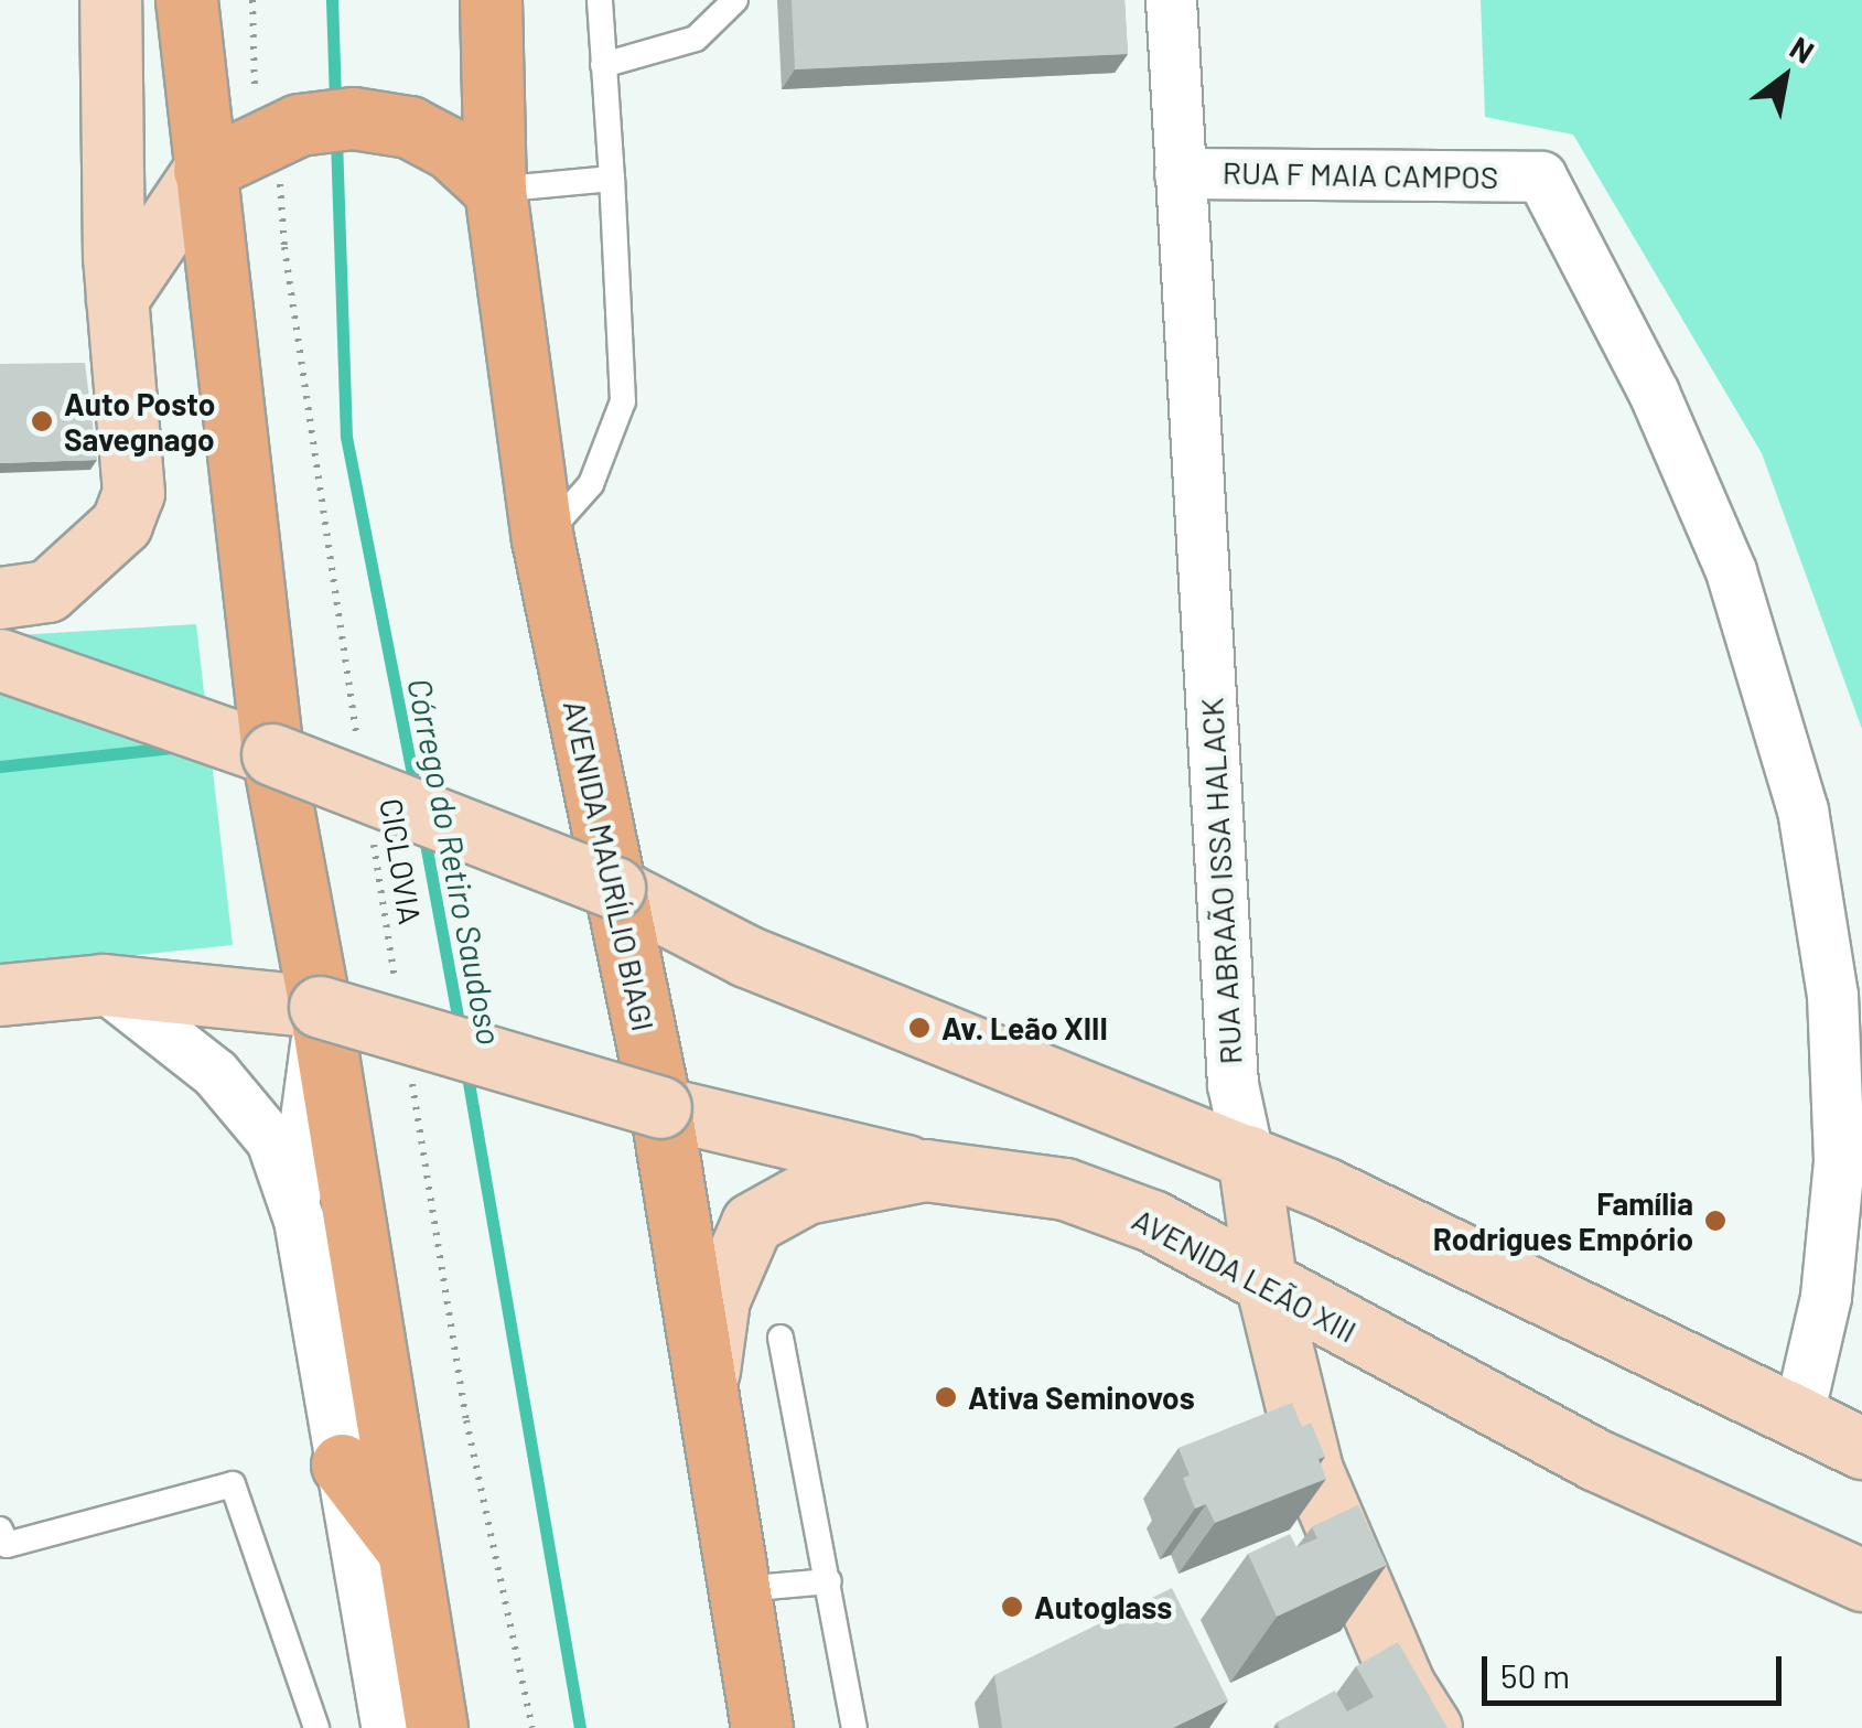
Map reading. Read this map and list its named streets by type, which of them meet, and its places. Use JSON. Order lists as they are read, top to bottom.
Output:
{
  "streets": {
    "main road": ["AVENIDA MAURÍLIO BIAGI", "RUA ABRAÃO ISSA HALACK", "AVENIDA LEÃO XIII"],
    "street": ["RUA F MAIA CAMPOS"],
    "path": ["CICLOVIA"]
  },
  "crossings": [
    ["RUA F MAIA CAMPOS", "RUA ABRAÃO ISSA HALACK"],
    ["AVENIDA MAURÍLIO BIAGI", "AVENIDA LEÃO XIII"],
    ["RUA ABRAÃO ISSA HALACK", "AVENIDA LEÃO XIII"]
  ],
  "water": ["Córrego do Retiro Saudoso"],
  "places": [
    "Auto Posto Savegnago",
    "Av. Leão XIII",
    "Família Rodrigues Empório",
    "Ativa Seminovos",
    "Autoglass"
  ],
  "scale_bar": "50 m",
  "north": "top right"
}
